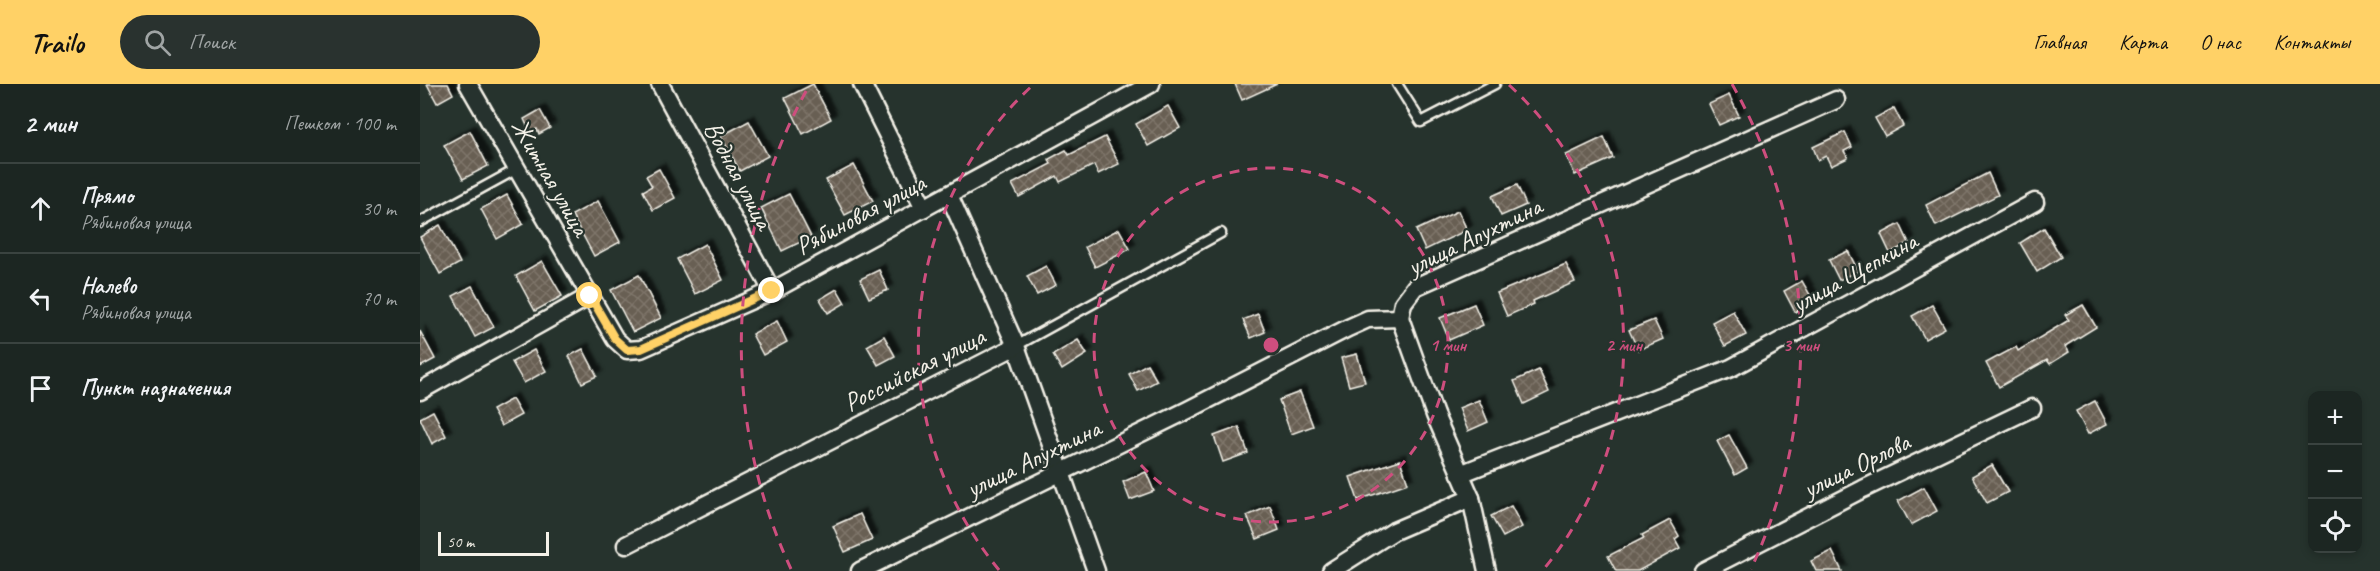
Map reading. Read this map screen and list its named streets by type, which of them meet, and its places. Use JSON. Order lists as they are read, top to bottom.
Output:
{
  "streets": {
    "street": [
      "Водная улица",
      "Житная улица",
      "Рябиновая улица",
      "улица Апухтина",
      "улица Щепкина",
      "Российская улица",
      "улица Орлова"
    ]
  },
  "crossings": [
    ["Водная улица", "Рябиновая улица"],
    ["Житная улица", "Рябиновая улица"]
  ],
  "scale_bar": "50 m",
  "page": {
    "header": "Trailo",
    "search": "Поиск",
    "nav": [
      "Главная",
      "Карта",
      "О нас",
      "Контакты"
    ],
    "heading": ["2 мин", "Пешком · 100 m"],
    "list": [
      ["Прямо", "Рябиновая улица", "30 m"],
      ["Налево", "Рябиновая улица", "70 m"],
      "Пункт назначения"
    ],
    "map_buttons": ["+", "−"],
    "scale": "50 m"
  },
  "rings": ["1 мин", "2 мин", "3 мин"]
}
